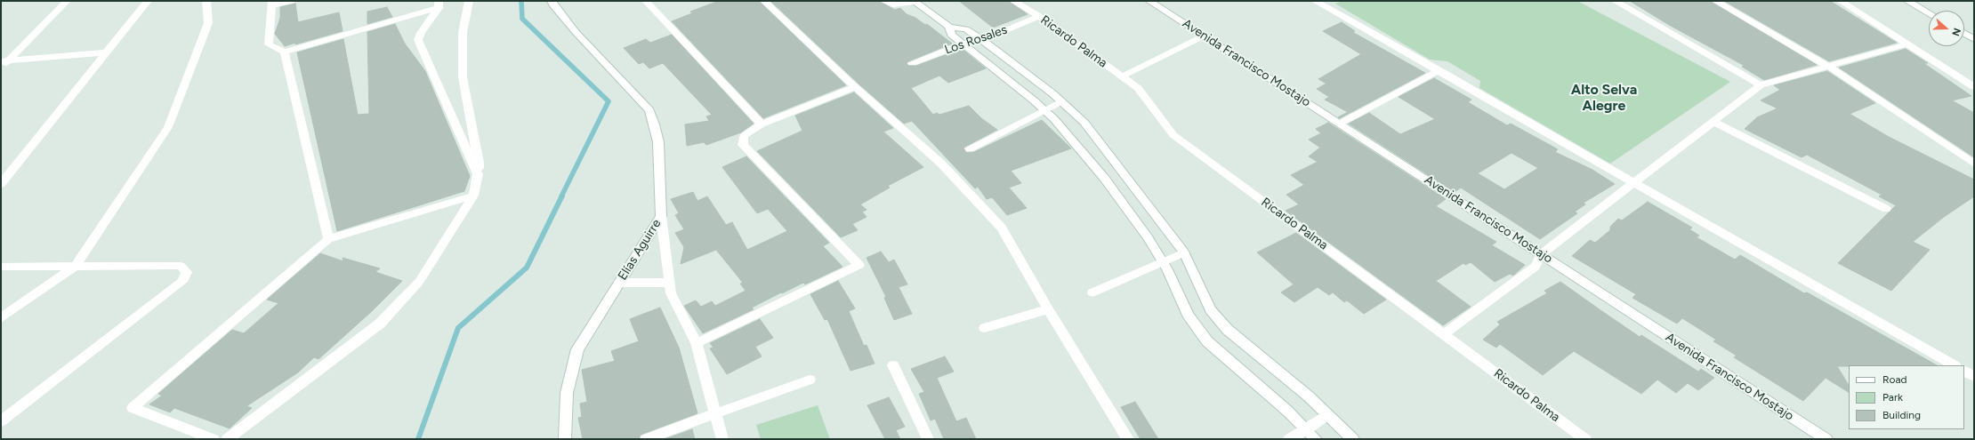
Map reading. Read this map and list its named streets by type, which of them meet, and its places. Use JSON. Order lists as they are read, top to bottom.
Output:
{
  "streets": {
    "street": [
      "Los Rosales",
      "Ricardo Palma",
      "Avenida Francisco Mostajo",
      "Elías Aguirre"
    ]
  },
  "crossings": [
    ["Los Rosales", "Ricardo Palma"]
  ],
  "districts": ["Alto Selva Alegre"],
  "legend": ["Road", "Park", "Building"],
  "north": "right"
}
